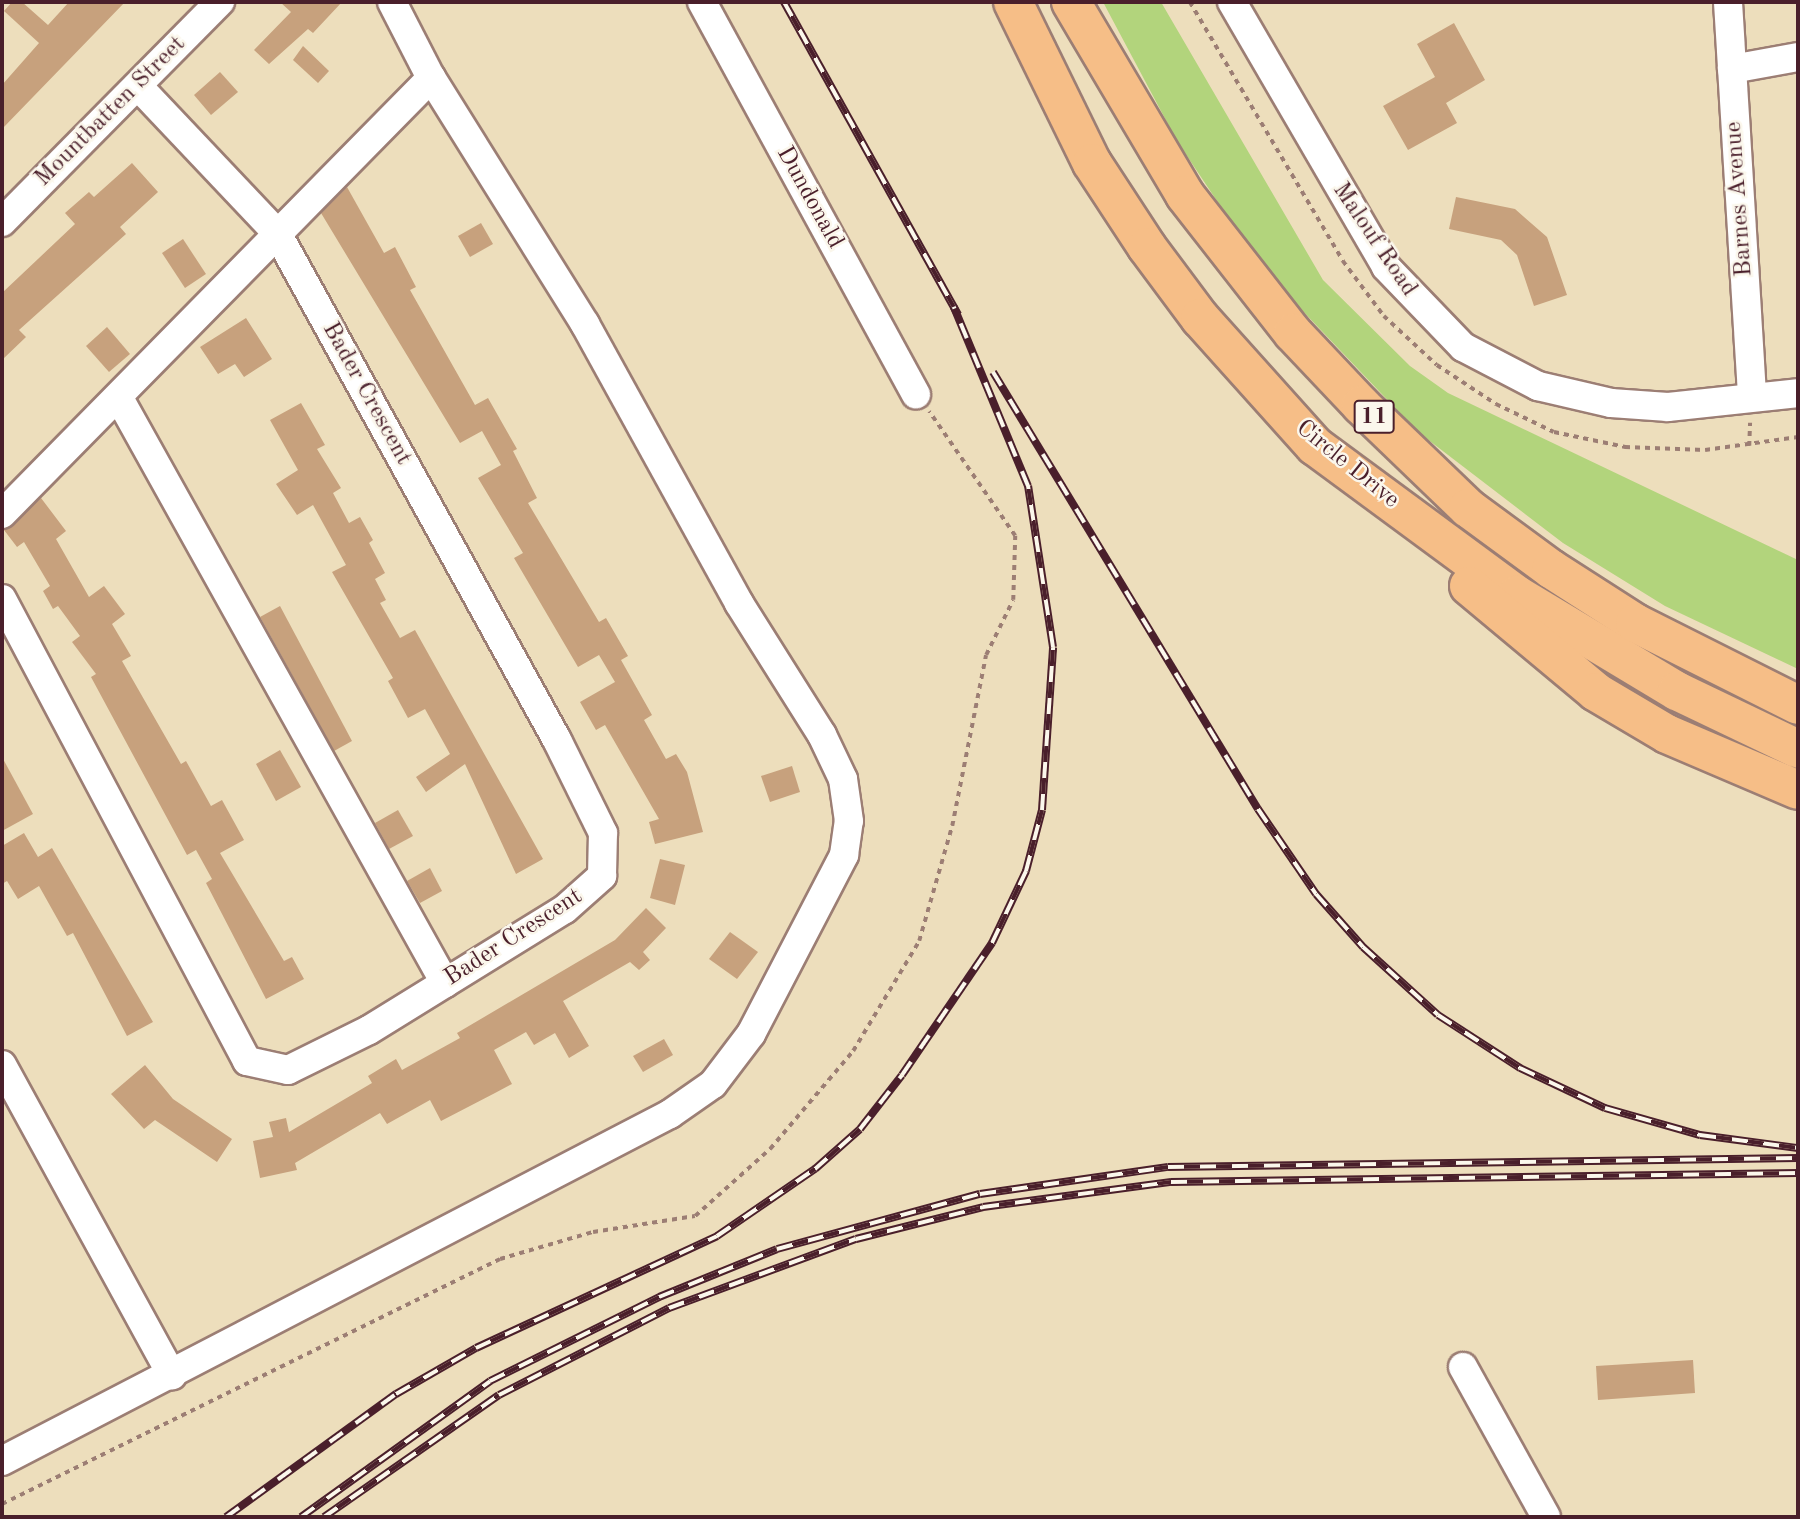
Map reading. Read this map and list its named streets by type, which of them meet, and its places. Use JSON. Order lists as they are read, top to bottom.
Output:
{
  "streets": {
    "highway": ["11", "Circle Drive"],
    "street": [
      "Mountbatten Street",
      "Dundonald",
      "Barnes Avenue",
      "Malouf Road",
      "Bader Crescent"
    ]
  },
  "crossings": [
    ["Mountbatten Street", "Bader Crescent"],
    ["Barnes Avenue", "Malouf Road"]
  ]
}
